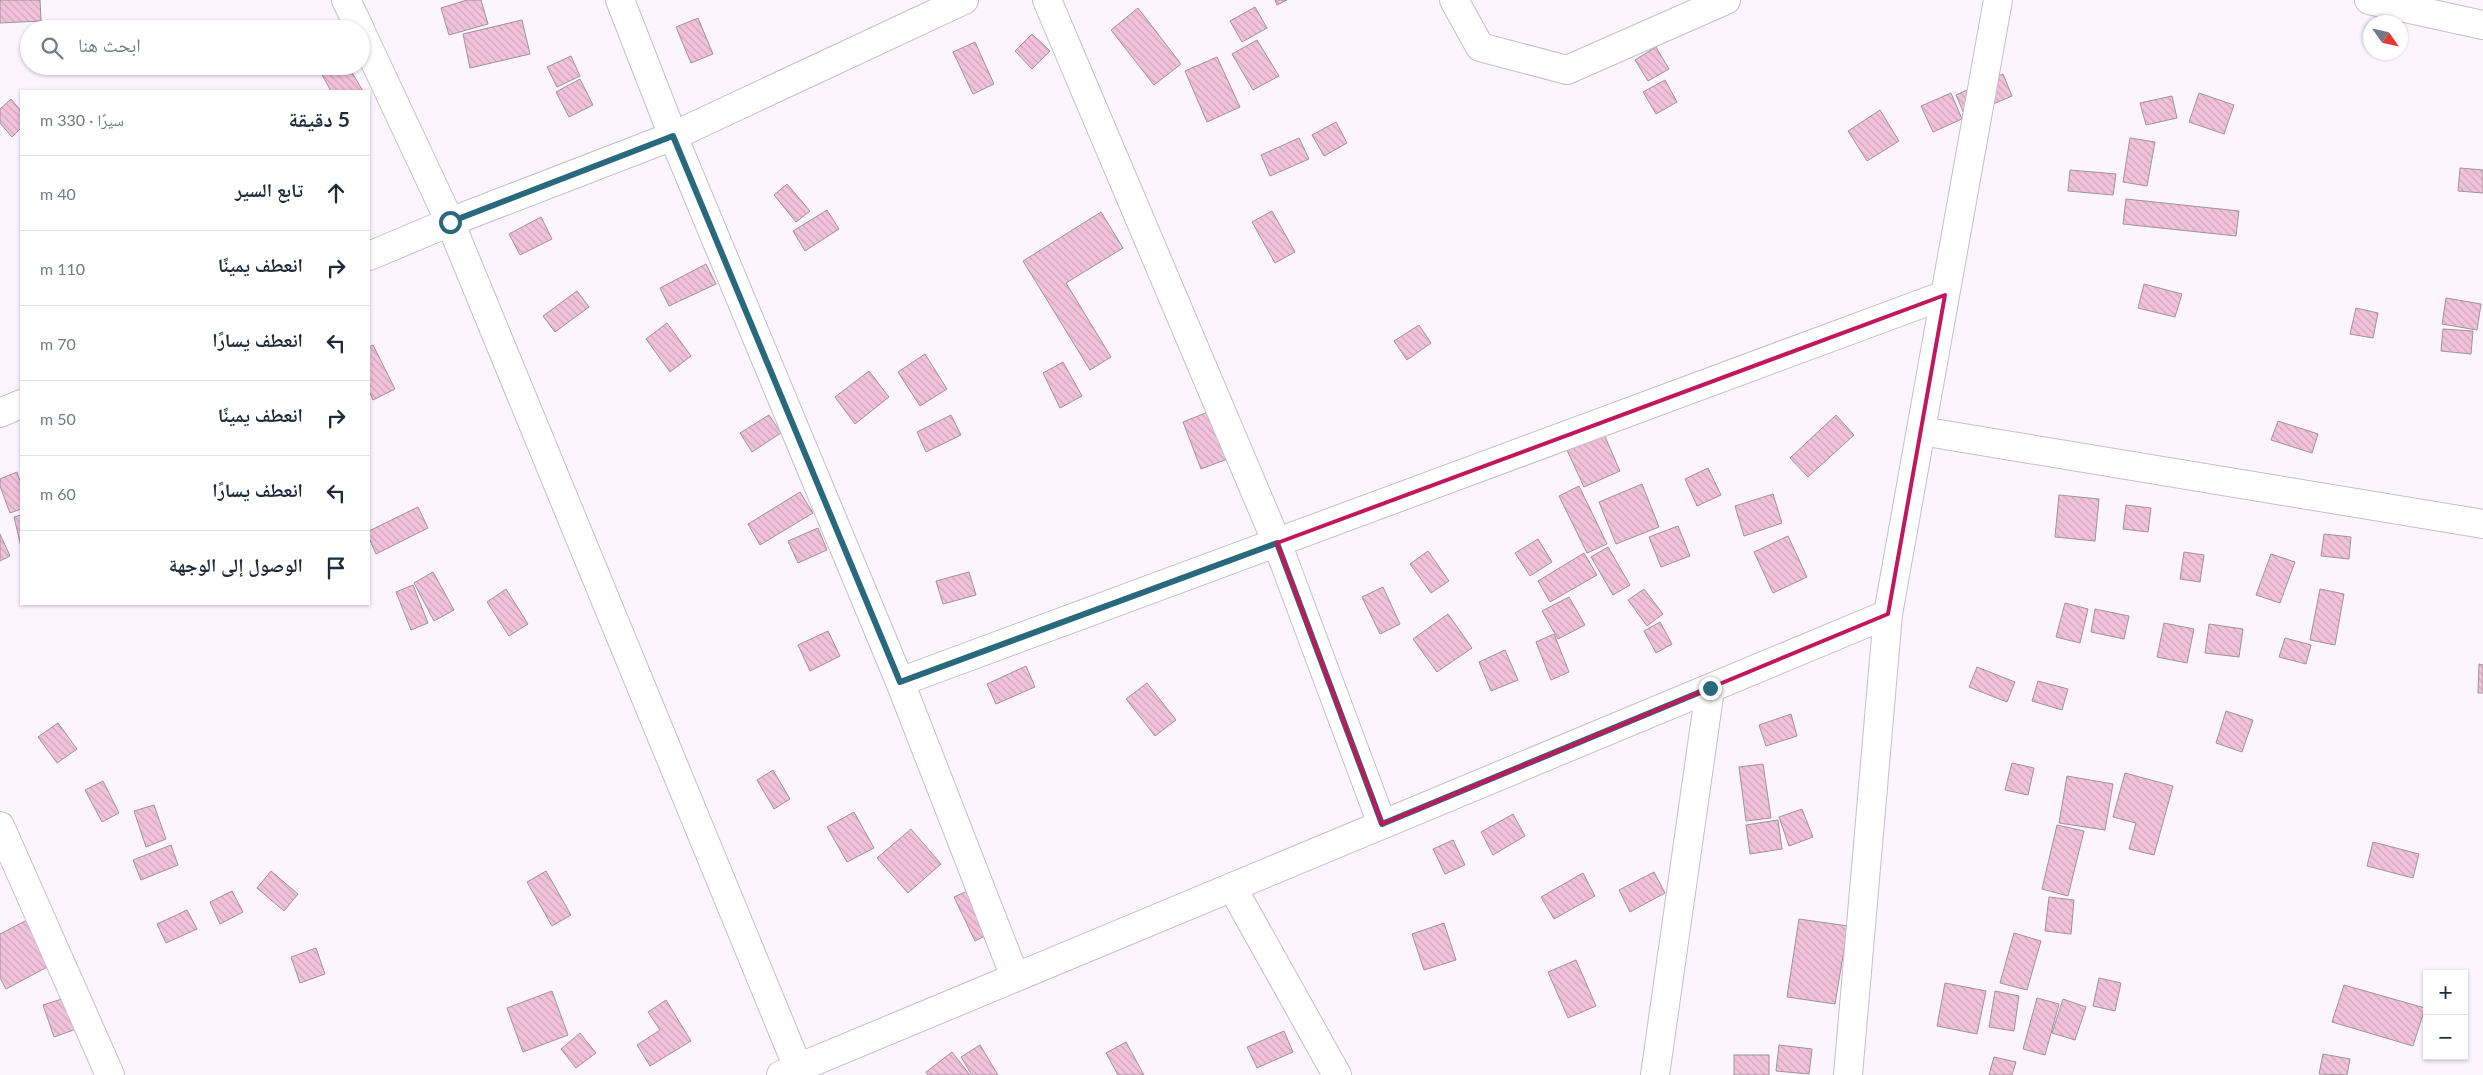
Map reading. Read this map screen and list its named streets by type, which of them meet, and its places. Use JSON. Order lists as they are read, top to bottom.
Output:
{
  "north": "bottom right",
  "page": {
    "search": "ابحث هنا",
    "heading": ["5 دقيقة", "سيرًا · 330 m"],
    "list": [
      ["تابع السير", "40 m"],
      ["انعطف يمينًا", "110 m"],
      ["انعطف يسارًا", "70 m"],
      ["انعطف يمينًا", "50 m"],
      ["انعطف يسارًا", "60 m"],
      "الوصول إلى الوجهة"
    ],
    "map_buttons": ["+", "−"]
  }
}
